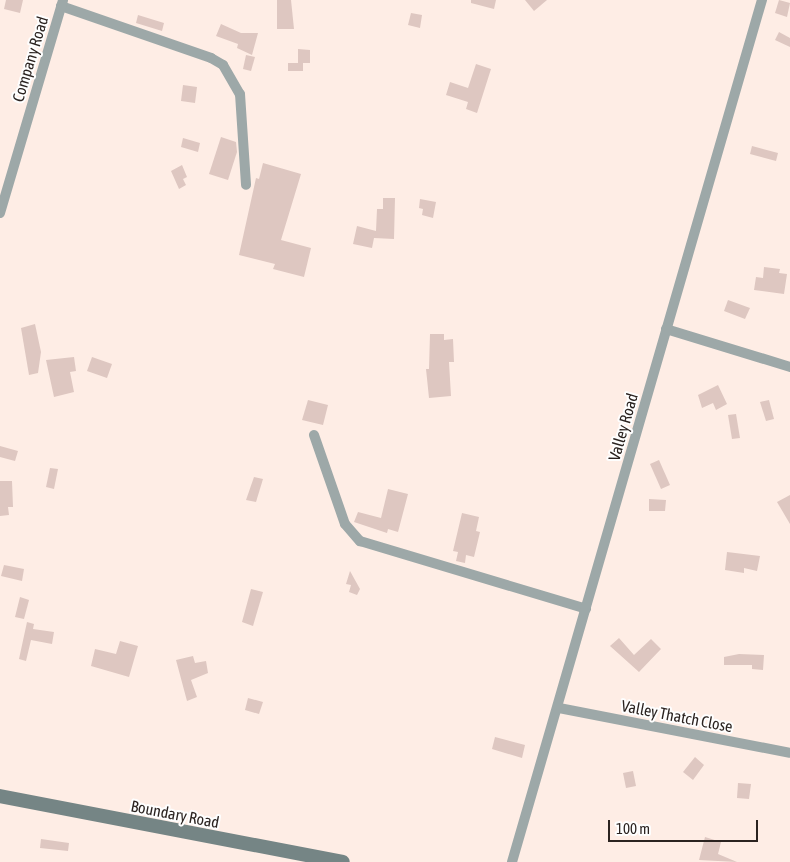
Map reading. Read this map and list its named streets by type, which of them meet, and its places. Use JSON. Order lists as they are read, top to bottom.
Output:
{
  "streets": {
    "main road": ["Boundary Road"],
    "street": ["Company Road", "Valley Road", "Valley Thatch Close"]
  },
  "crossings": [
    ["Valley Road", "Valley Thatch Close"]
  ],
  "scale_bar": "100 m"
}
